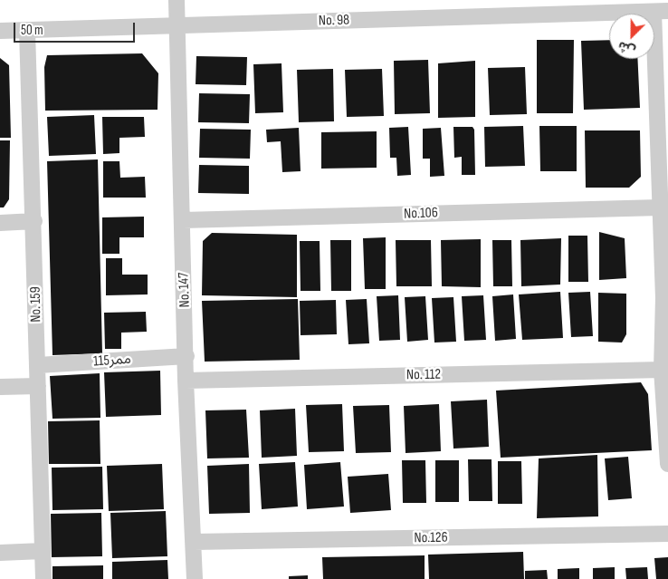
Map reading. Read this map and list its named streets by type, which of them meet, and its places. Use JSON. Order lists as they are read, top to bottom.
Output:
{
  "streets": {
    "street": [
      "No. 98",
      "No.106",
      "No. 147",
      "No. 159",
      "ممر115",
      "No. 112",
      "No.126"
    ]
  },
  "crossings": [
    ["No. 98", "No. 147"],
    ["No. 98", "No. 159"],
    ["No.106", "No. 147"],
    ["No. 147", "ممر115"],
    ["No. 147", "No. 112"],
    ["No. 147", "No.126"],
    ["No. 159", "ممر115"]
  ],
  "scale_bar": "50 m",
  "north": "bottom left"
}
